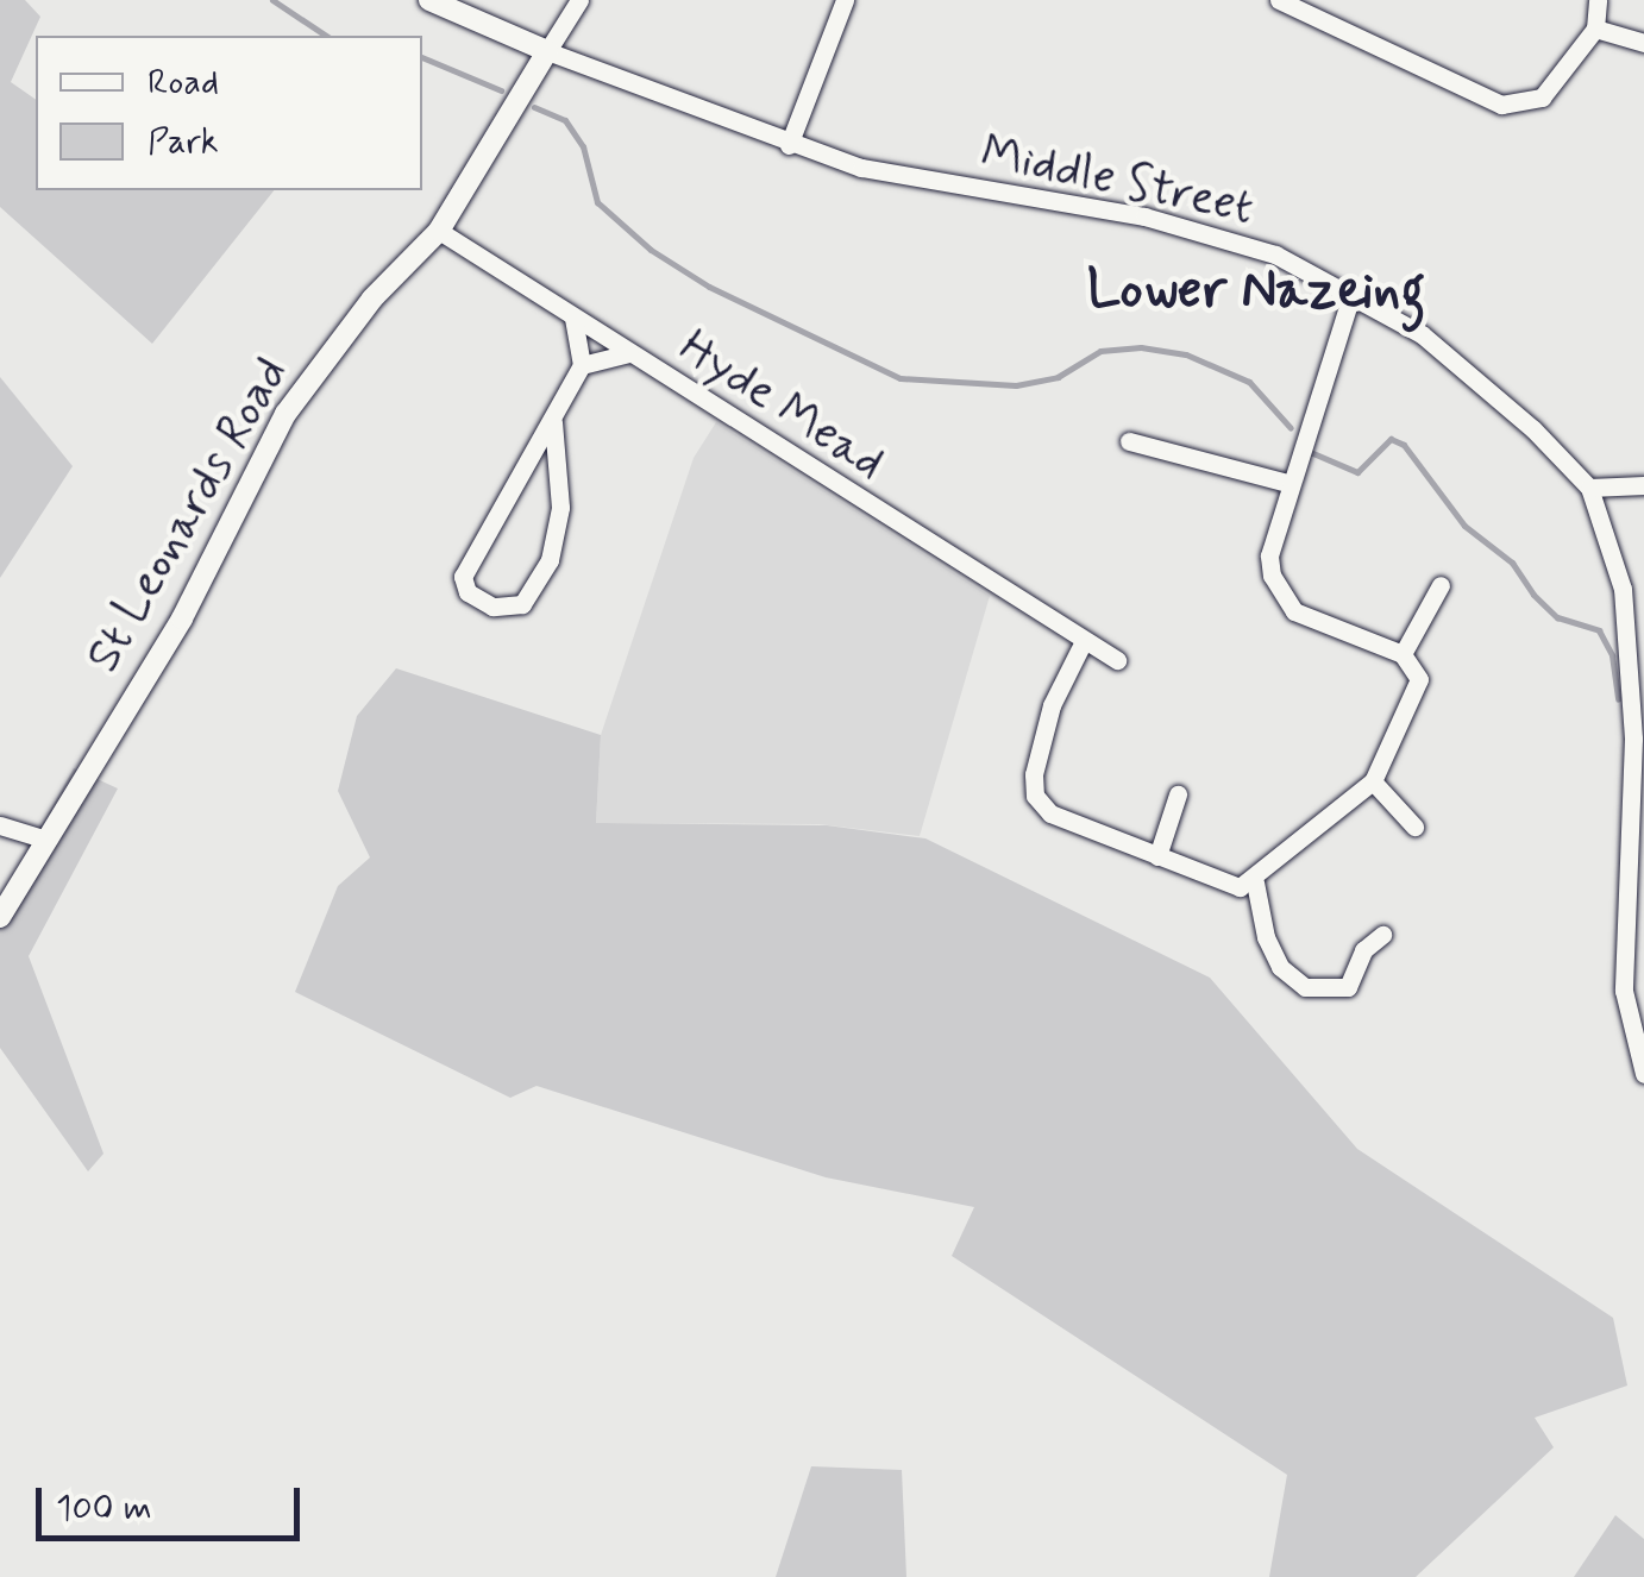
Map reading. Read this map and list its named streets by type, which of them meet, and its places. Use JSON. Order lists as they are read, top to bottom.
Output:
{
  "streets": {
    "main road": ["St Leonards Road"],
    "street": ["Middle Street", "Hyde Mead"]
  },
  "crossings": [
    ["Middle Street", "St Leonards Road"],
    ["Hyde Mead", "St Leonards Road"]
  ],
  "districts": ["Lower Nazeing"],
  "legend": ["Road", "Park"],
  "scale_bar": "100 m"
}
